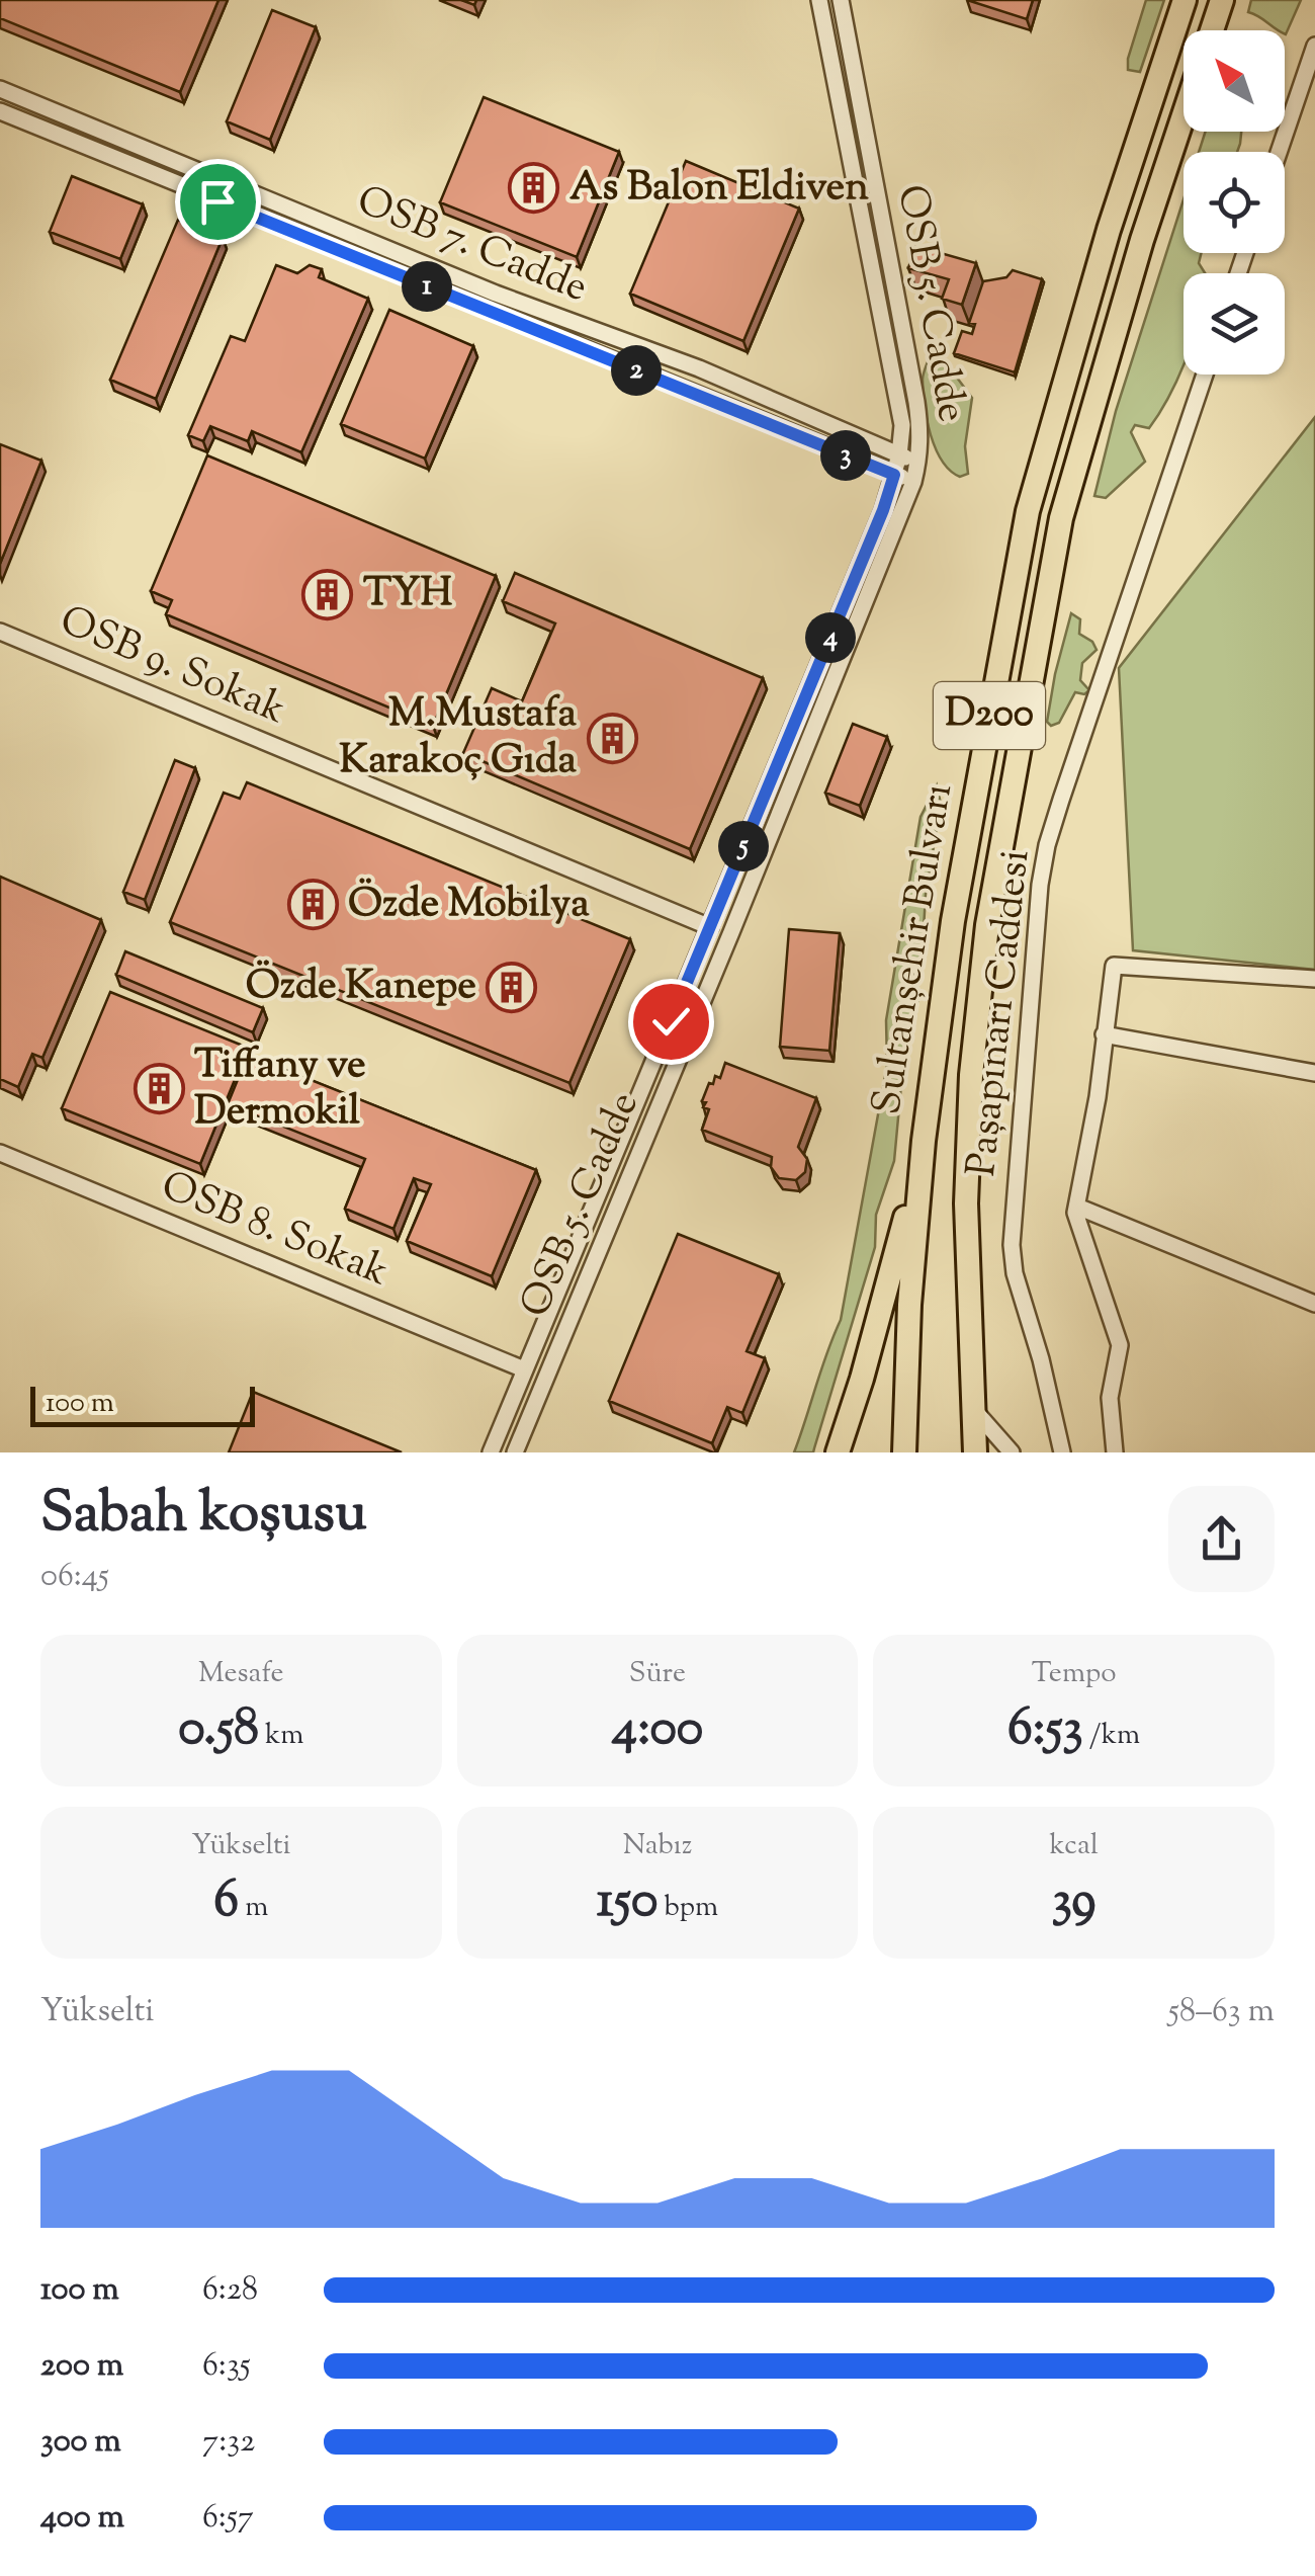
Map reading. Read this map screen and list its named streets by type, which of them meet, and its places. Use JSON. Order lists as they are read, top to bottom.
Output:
{
  "streets": {
    "highway": ["D200", "Sultanşehir Bulvarı"],
    "street": [
      "OSB 7. Cadde",
      "OSB 5. Cadde",
      "OSB 9. Sokak",
      "Paşapınarı Caddesi",
      "OSB 8. Sokak"
    ]
  },
  "crossings": [
    ["OSB 7. Cadde", "OSB 5. Cadde"]
  ],
  "places": {
    "building": [
      "As Balon Eldiven",
      "TYH",
      "M.Mustafa Karakoç Gıda",
      "Özde Mobilya",
      "Özde Kanepe",
      "Tiffany ve Dermokil"
    ]
  },
  "scale_bar": "100 m",
  "north": "top left",
  "page": {
    "pins": [
      "1",
      "2",
      "3",
      "4",
      "5"
    ],
    "scale": "100 m",
    "heading": ["Sabah koşusu", "06:45"],
    "stats": [
      ["Mesafe", "0.58 km"],
      ["Süre", "4:00"],
      ["Tempo", "6:53 /km"],
      ["Yükselti", "6 m"],
      ["Nabız", "150 bpm"],
      ["kcal", "39"]
    ],
    "chart": ["Yükselti", "58–63 m"],
    "list": [
      {
        "name": "100 m",
        "note": "6:28"
      },
      {
        "name": "200 m",
        "note": "6:35"
      },
      {
        "name": "300 m",
        "note": "7:32"
      },
      {
        "name": "400 m",
        "note": "6:57"
      }
    ]
  }
}
